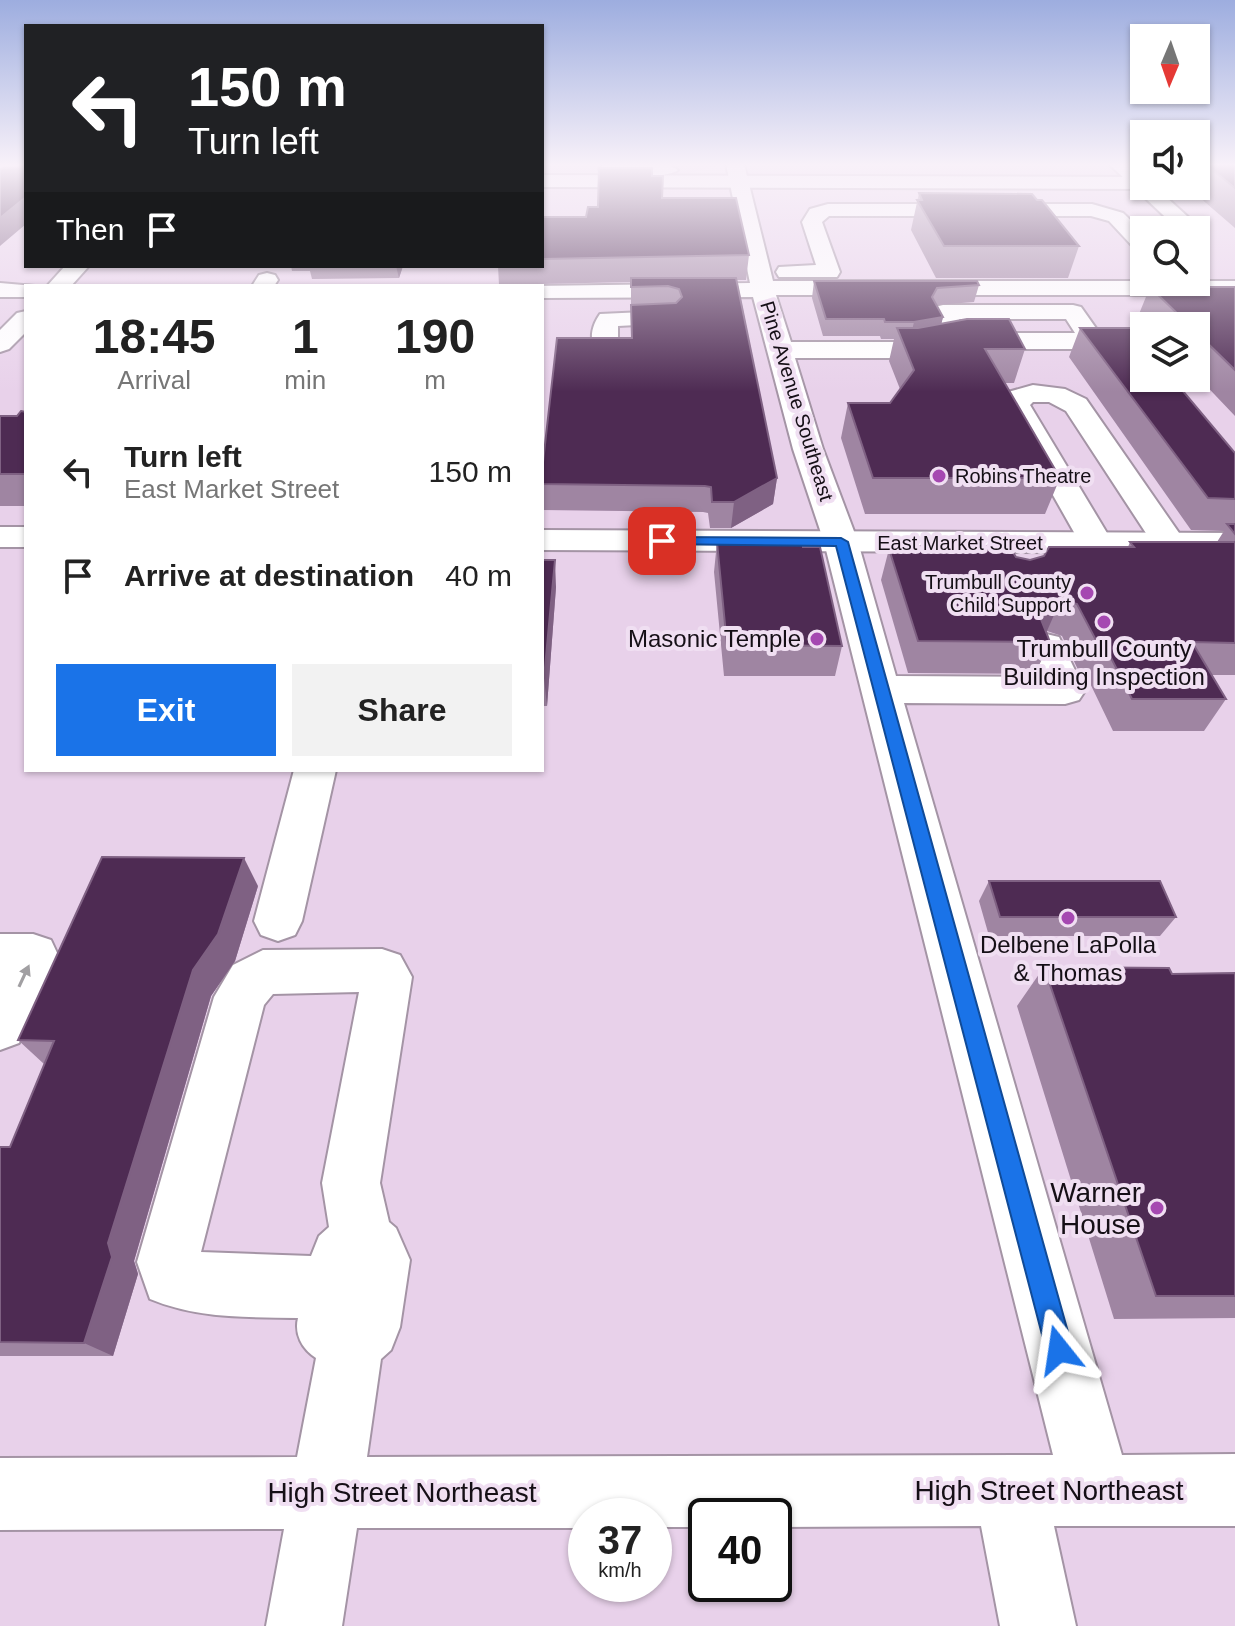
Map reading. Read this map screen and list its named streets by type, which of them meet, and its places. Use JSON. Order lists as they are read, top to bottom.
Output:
{
  "streets": {
    "street": ["Pine Avenue Southeast", "East Market Street", "High Street Northeast"]
  },
  "crossings": [
    ["Pine Avenue Southeast", "East Market Street"],
    ["Pine Avenue Southeast", "High Street Northeast"]
  ],
  "places": [
    "Robins Theatre",
    "Trumbull County Child Support",
    "Trumbull County Building Inspection",
    "Masonic Temple",
    "Delbene LaPolla & Thomas",
    "Warner House"
  ],
  "north": "bottom",
  "page": {
    "turn": ["150 m", "Turn left"],
    "then": "Then",
    "eta": [
      "18:45",
      "Arrival",
      "1",
      "min",
      "190",
      "m"
    ],
    "list": [
      {
        "name": "Turn left",
        "note": "East Market Street",
        "value": "150 m"
      },
      {
        "name": "Arrive at destination",
        "value": "40 m"
      }
    ],
    "buttons": ["Exit", "Share"],
    "speed": "37 km/h",
    "limit": "40"
  }
}
